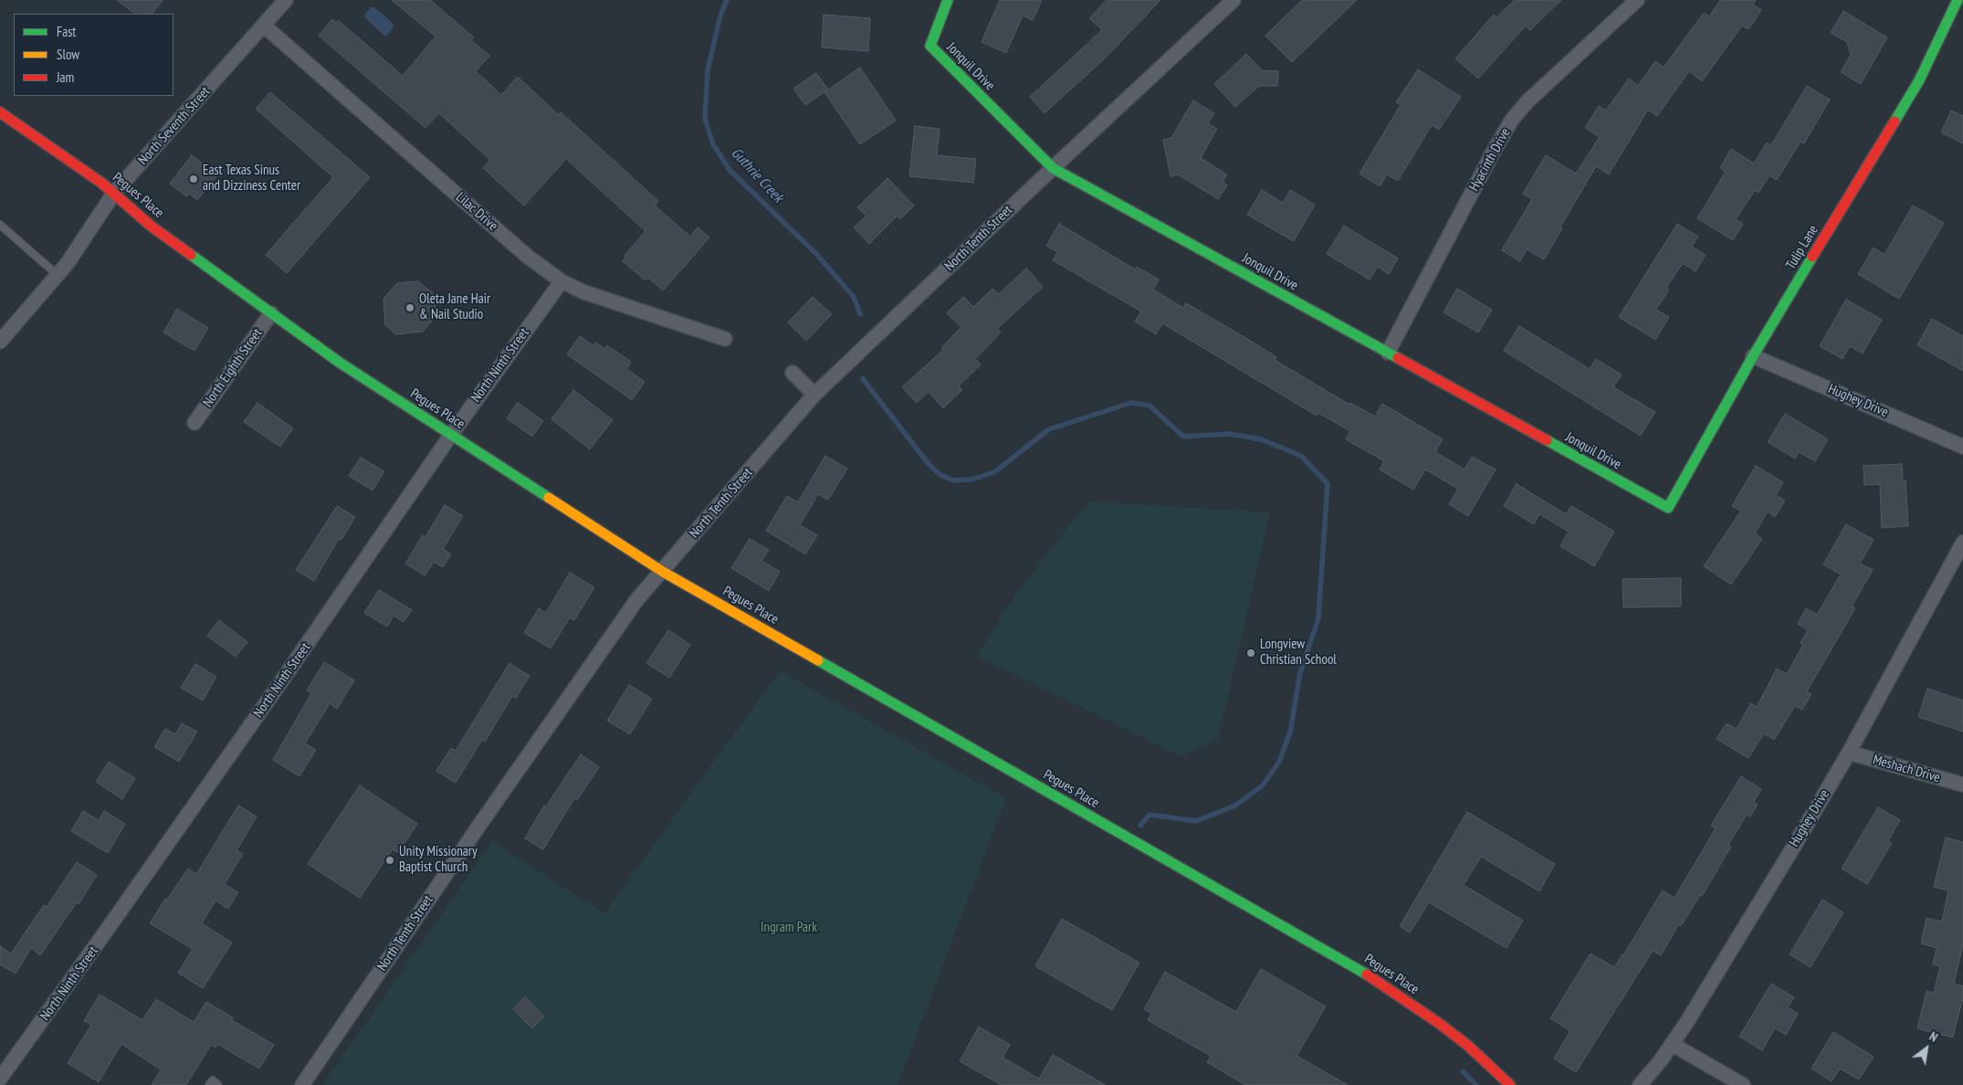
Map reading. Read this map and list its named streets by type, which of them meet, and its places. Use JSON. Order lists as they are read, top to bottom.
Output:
{
  "streets": {
    "street": [
      "Jonquil Drive",
      "North Seventh Street",
      "Hyacinth Drive",
      "Pegues Place",
      "Lilac Drive",
      "North Tenth Street",
      "Tulip Lane",
      "North Ninth Street",
      "North Eighth Street",
      "Hughey Drive",
      "Meshach Drive"
    ]
  },
  "crossings": [
    ["Jonquil Drive", "Hyacinth Drive"],
    ["Jonquil Drive", "North Tenth Street"],
    ["Jonquil Drive", "Tulip Lane"],
    ["North Seventh Street", "Pegues Place"],
    ["North Seventh Street", "Lilac Drive"],
    ["Pegues Place", "North Tenth Street"],
    ["Pegues Place", "North Ninth Street"],
    ["Pegues Place", "North Eighth Street"],
    ["Lilac Drive", "North Ninth Street"],
    ["Tulip Lane", "Hughey Drive"],
    ["Hughey Drive", "Meshach Drive"]
  ],
  "water": ["Guthrie Creek"],
  "parks": ["Ingram Park"],
  "places": [
    "East Texas Sinus and Dizziness Center",
    "Oleta Jane Hair & Nail Studio",
    "Longview Christian School",
    "Unity Missionary Baptist Church"
  ],
  "legend": ["Fast", "Slow", "Jam"],
  "north": "top right"
}
